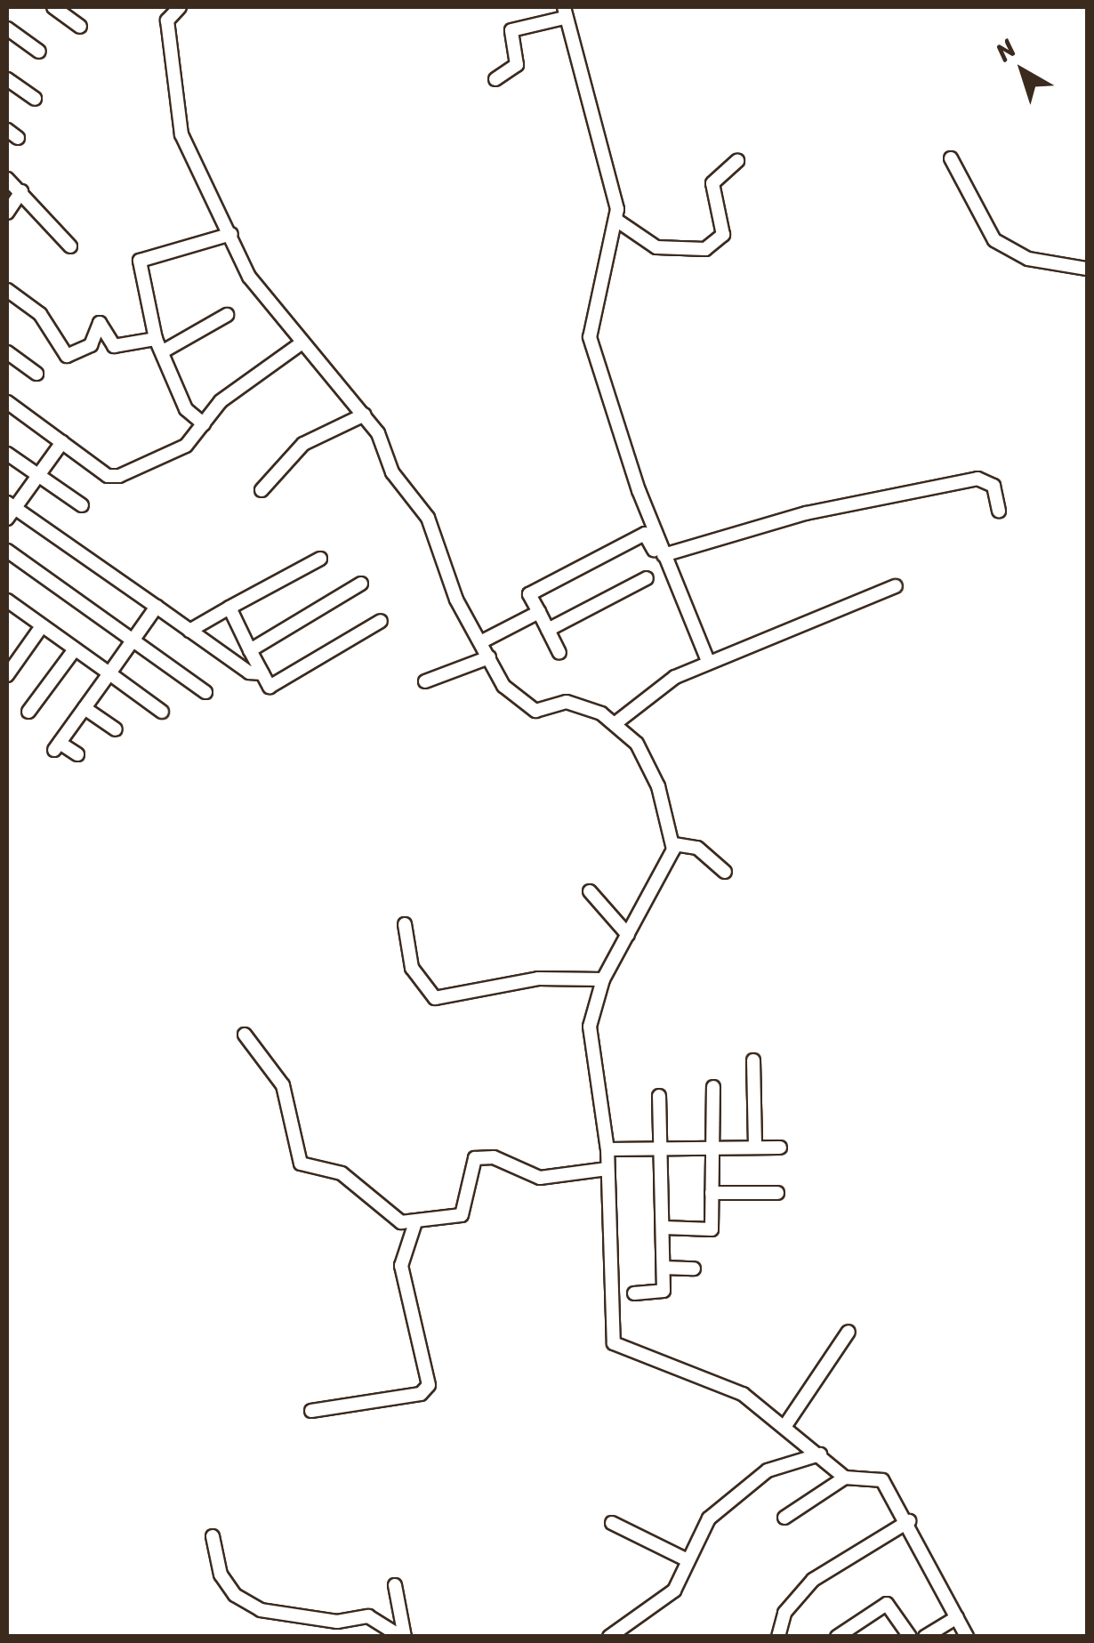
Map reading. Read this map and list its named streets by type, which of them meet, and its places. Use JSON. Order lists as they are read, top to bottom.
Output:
{
  "north": "top left"
}
